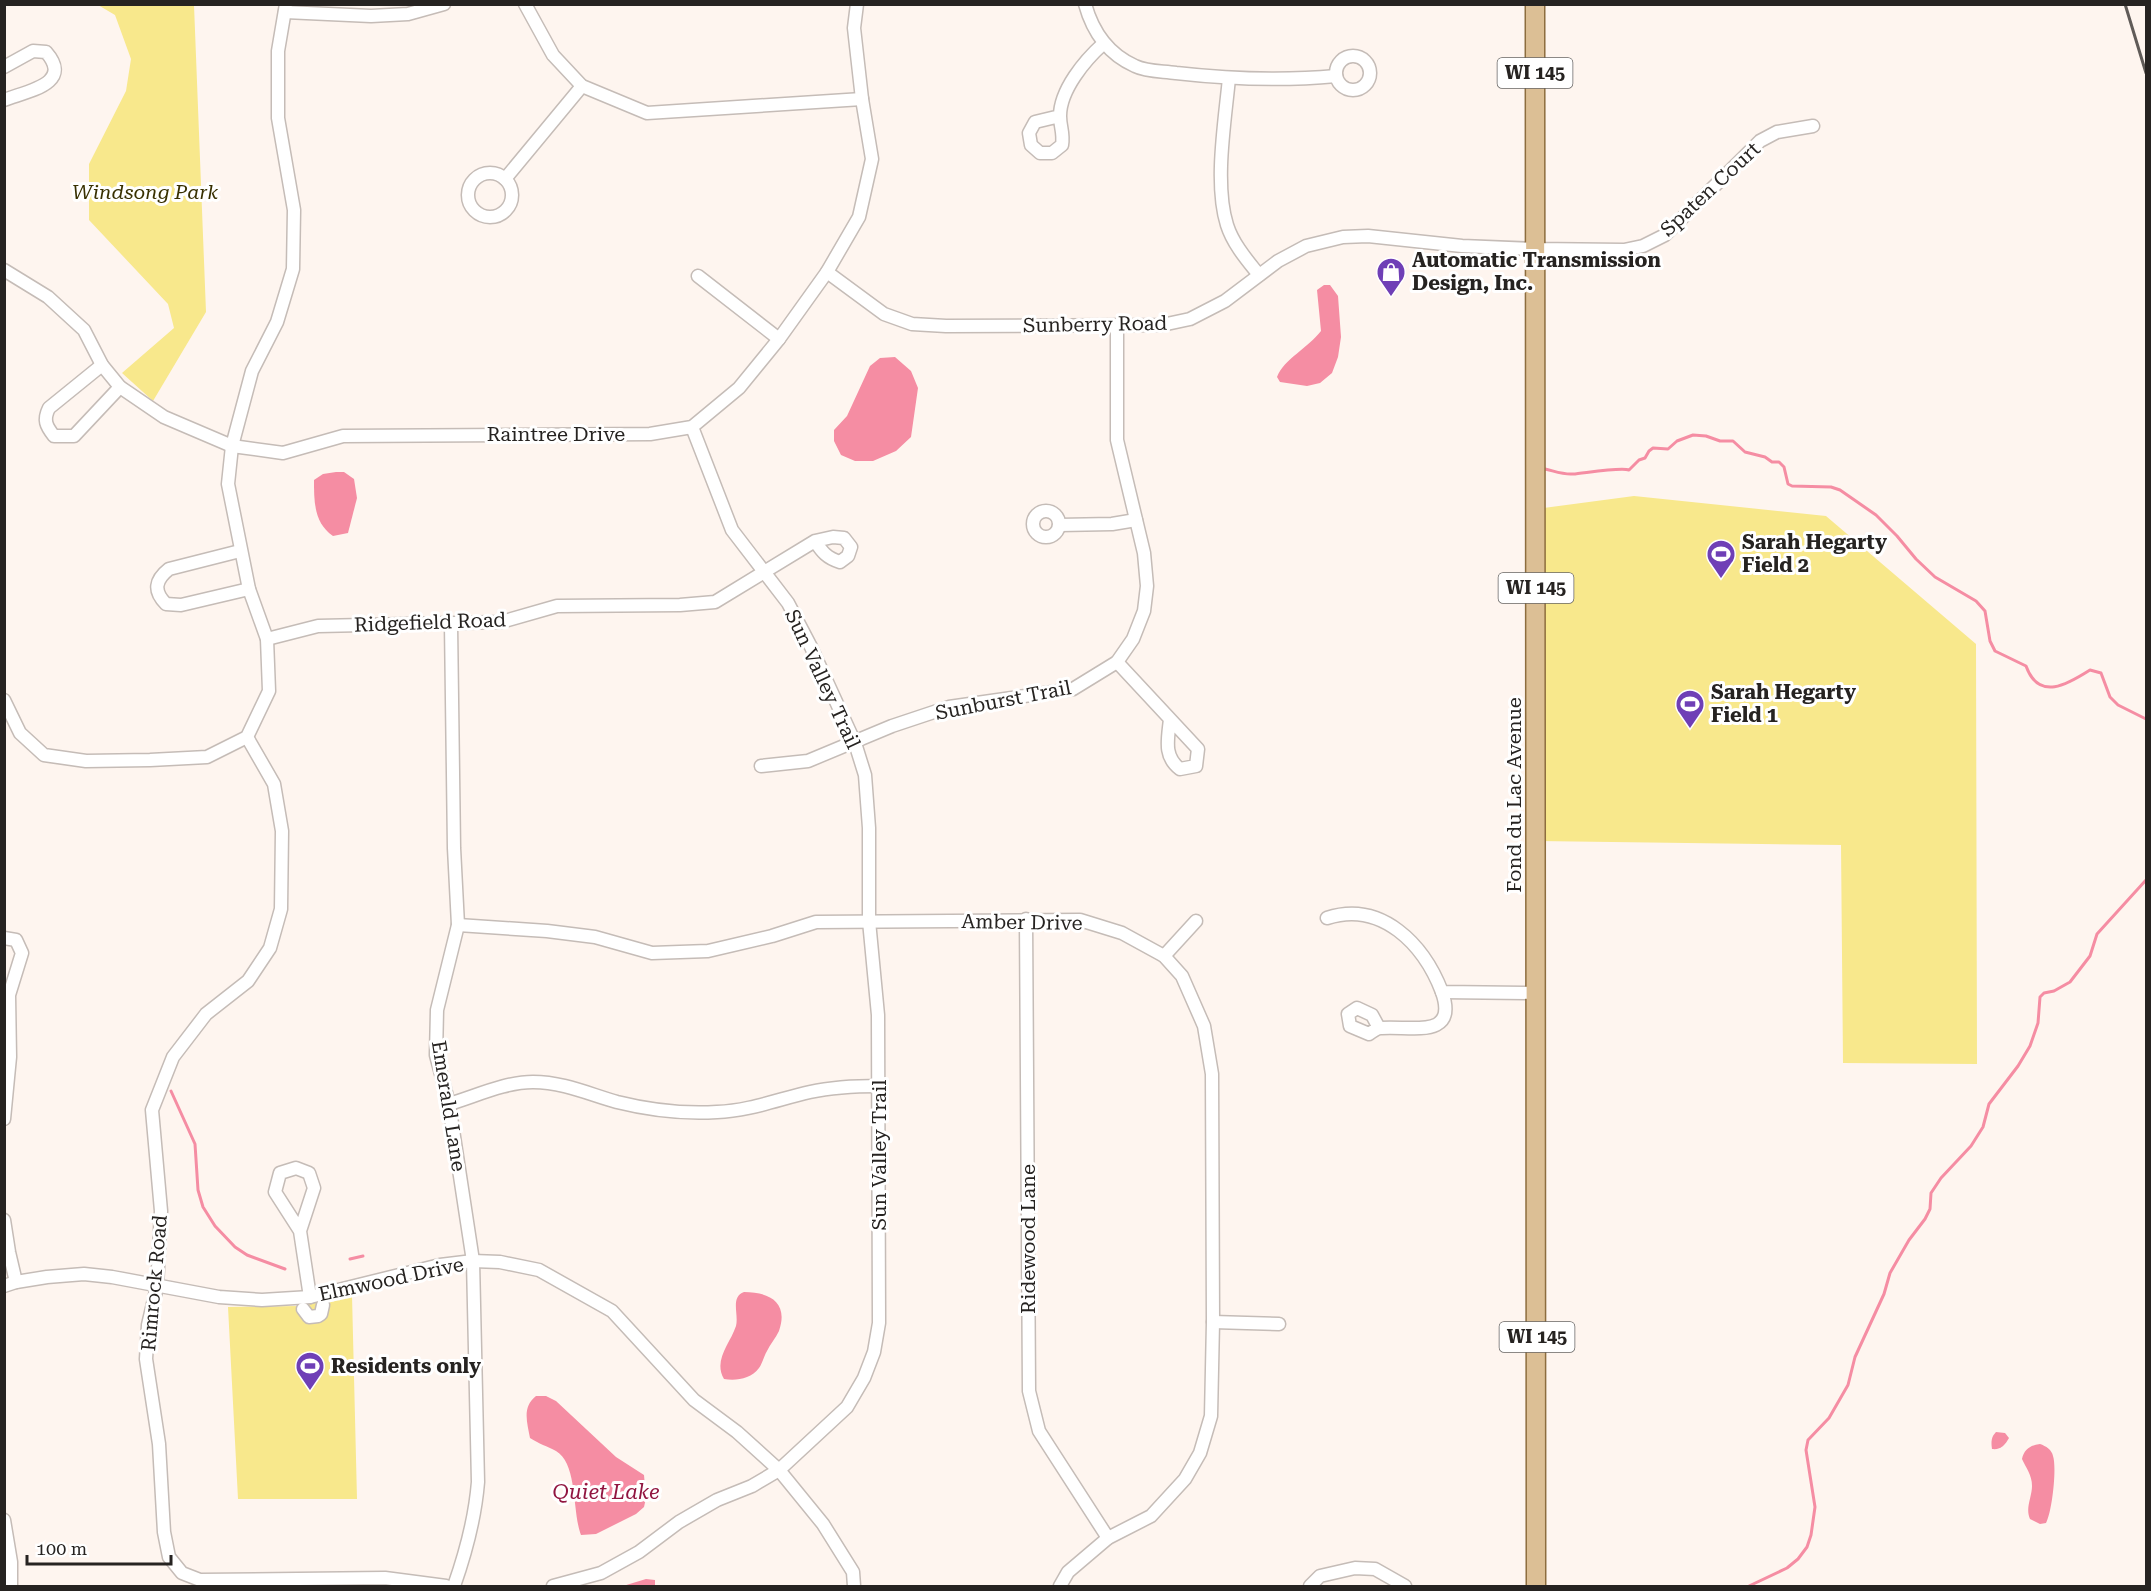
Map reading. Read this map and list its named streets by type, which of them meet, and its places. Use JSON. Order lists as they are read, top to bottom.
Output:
{
  "streets": {
    "main road": ["WI 145", "Fond du Lac Avenue"],
    "street": [
      "Spaten Court",
      "Sunberry Road",
      "Raintree Drive",
      "Ridgefield Road",
      "Sun Valley Trail",
      "Sunburst Trail",
      "Amber Drive",
      "Emerald Lane",
      "Ridewood Lane",
      "Elmwood Drive",
      "Rimrock Road"
    ]
  },
  "crossings": [
    ["Spaten Court", "Sunberry Road"],
    ["Spaten Court", "Fond du Lac Avenue"],
    ["Sunberry Road", "Raintree Drive"],
    ["Sunberry Road", "Sunburst Trail"],
    ["Sunberry Road", "Fond du Lac Avenue"],
    ["Raintree Drive", "Sun Valley Trail"],
    ["Ridgefield Road", "Sun Valley Trail"],
    ["Ridgefield Road", "Emerald Lane"],
    ["Sun Valley Trail", "Sunburst Trail"],
    ["Sun Valley Trail", "Amber Drive"],
    ["Sun Valley Trail", "Elmwood Drive"],
    ["Amber Drive", "Emerald Lane"],
    ["Amber Drive", "Ridewood Lane"],
    ["Emerald Lane", "Elmwood Drive"],
    ["Elmwood Drive", "Rimrock Road"]
  ],
  "water": ["Quiet Lake"],
  "parks": ["Windsong Park"],
  "places": {
    "shop": ["Automatic Transmission Design, Inc."],
    "sports": ["Sarah Hegarty Field 2", "Sarah Hegarty Field 1", "Residents only"]
  },
  "scale_bar": "100 m"
}
